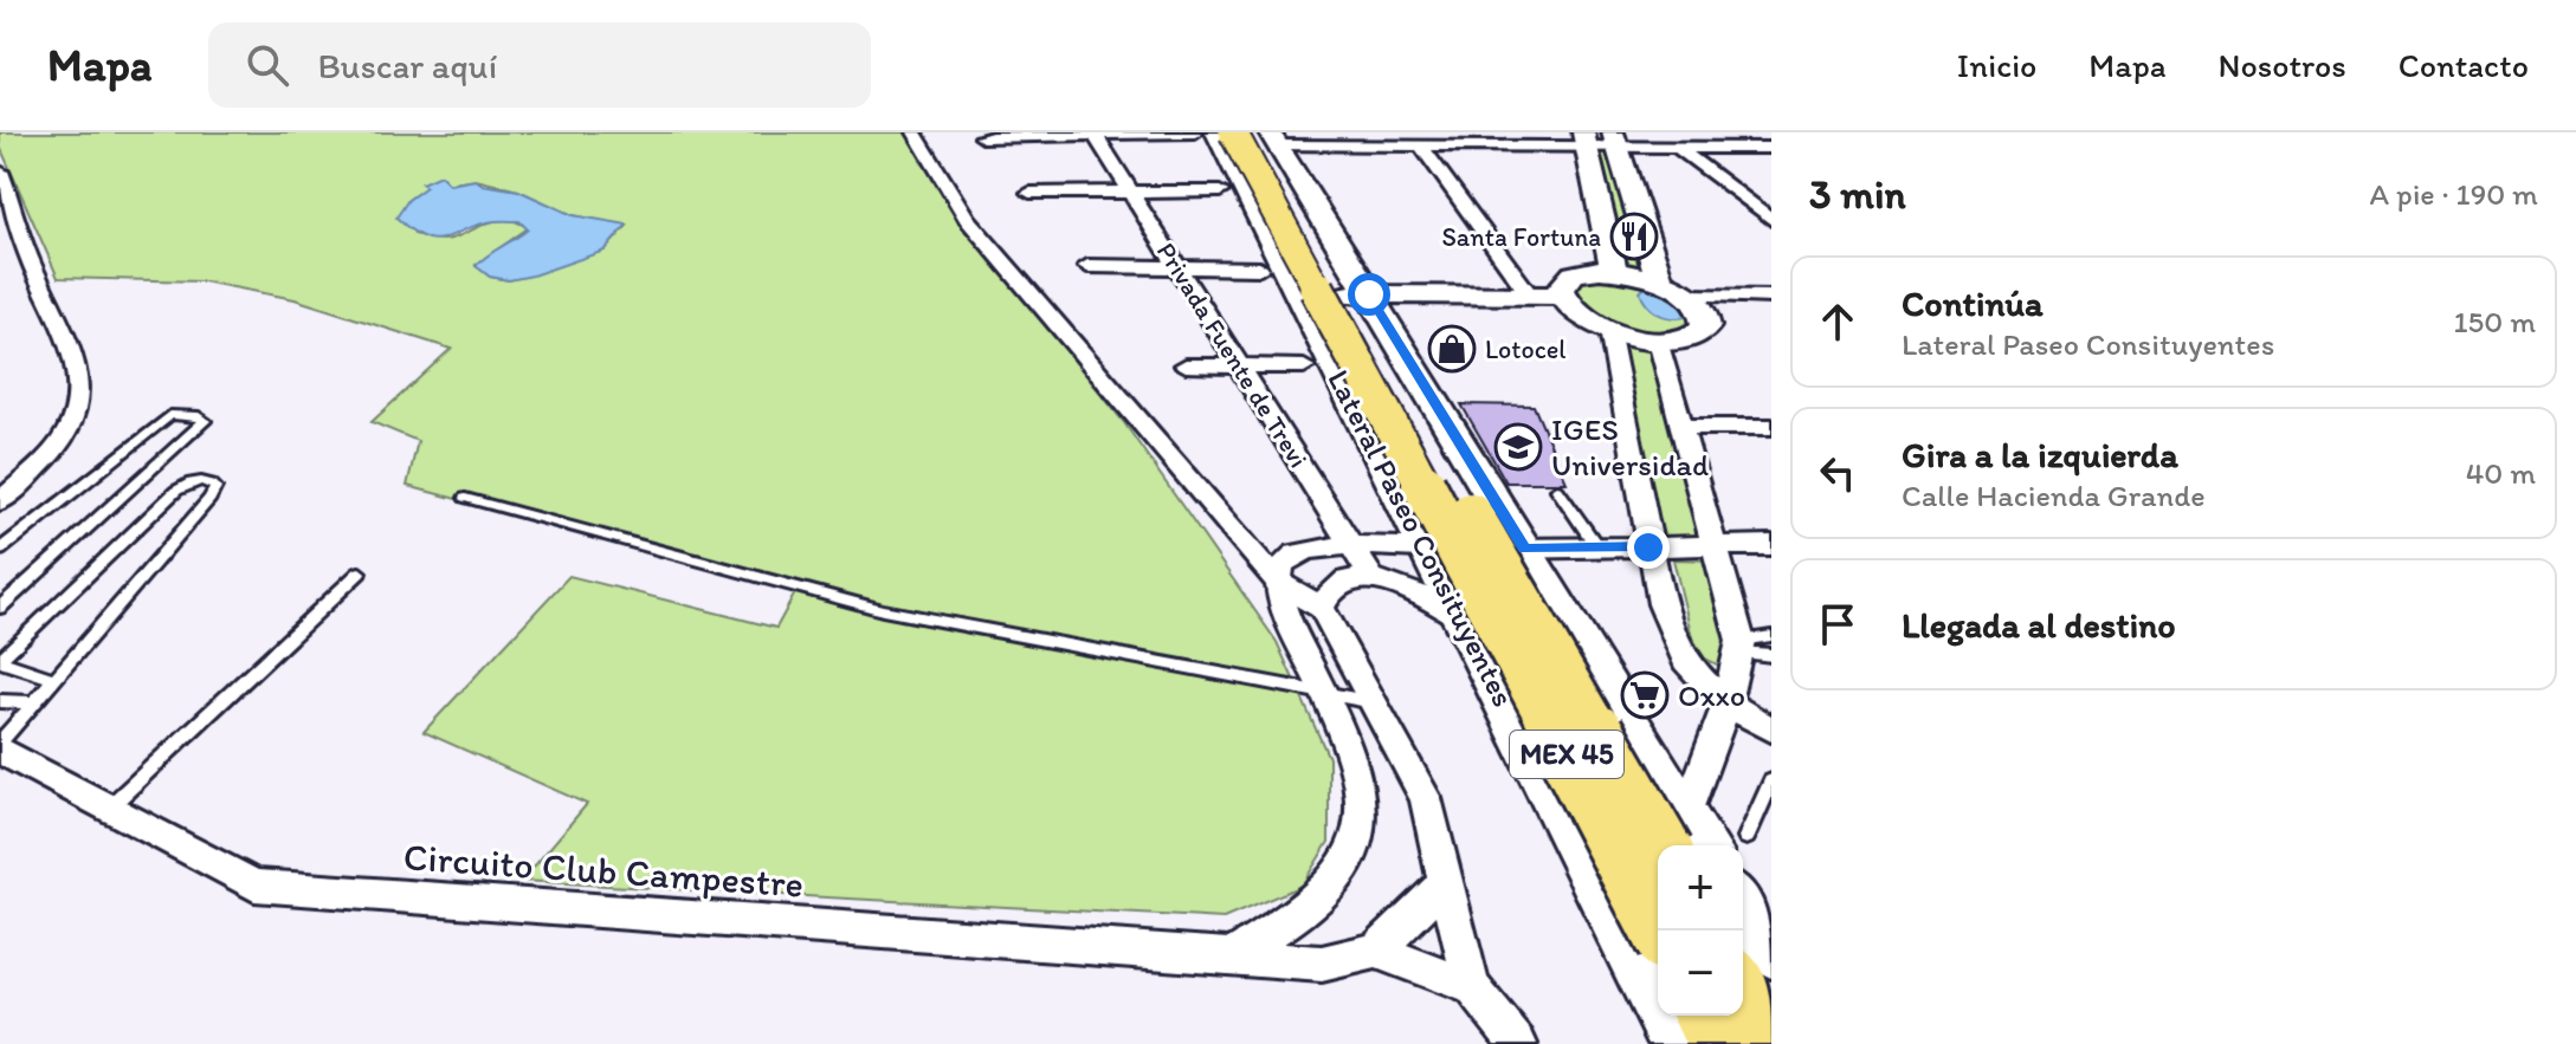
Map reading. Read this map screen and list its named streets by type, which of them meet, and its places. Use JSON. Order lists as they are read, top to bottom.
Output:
{
  "streets": {
    "highway": ["MEX 45"],
    "main road": ["Lateral Paseo Consituyentes"],
    "street": ["Privada Fuente de Trevi", "Circuito Club Campestre"]
  },
  "places": {
    "restaurant": ["Santa Fortuna"],
    "shop": ["Lotocel"],
    "school or university": ["IGES Universidad"],
    "supermarket": ["Oxxo"]
  },
  "page": {
    "header": "Mapa",
    "search": "Buscar aquí",
    "nav": [
      "Inicio",
      "Mapa",
      "Nosotros",
      "Contacto"
    ],
    "heading": ["3 min", "A pie · 190 m"],
    "list": [
      ["Continúa", "Lateral Paseo Consituyentes", "150 m"],
      ["Gira a la izquierda", "Calle Hacienda Grande", "40 m"],
      "Llegada al destino"
    ],
    "map_buttons": ["+", "−"]
  }
}
